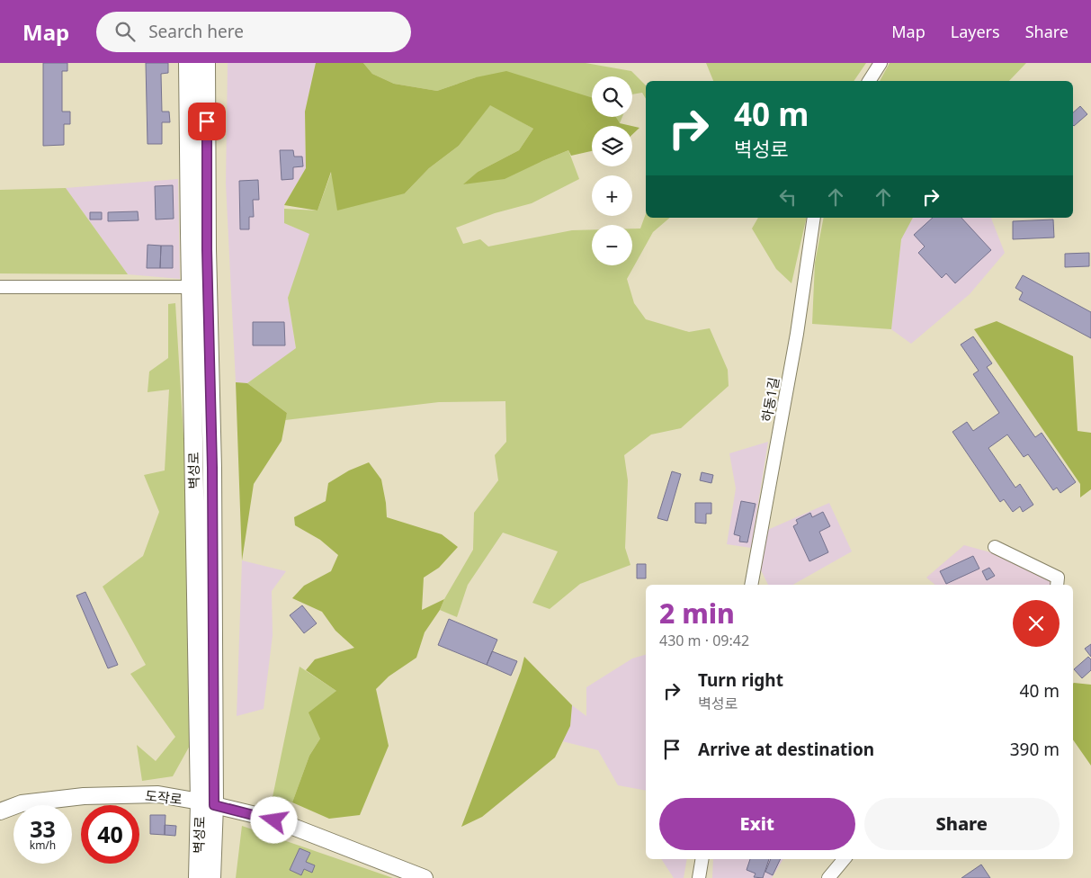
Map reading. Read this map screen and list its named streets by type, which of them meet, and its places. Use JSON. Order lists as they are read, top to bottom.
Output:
{
  "streets": {
    "main road": ["벽성로"],
    "street": ["하동1길", "도작로"]
  },
  "crossings": [
    ["벽성로", "도작로"]
  ],
  "page": {
    "header": "Map",
    "search": "Search here",
    "nav": ["Map", "Layers", "Share"],
    "map_buttons": ["+", "−"],
    "turn": ["40 m", "벽성로"],
    "heading": ["2 min", "430 m · 09:42"],
    "list": [
      {
        "name": "Turn right",
        "note": "벽성로",
        "value": "40 m"
      },
      {
        "name": "Arrive at destination",
        "value": "390 m"
      }
    ],
    "buttons": ["Exit", "Share"],
    "speed": "33 km/h",
    "limit": "40"
  }
}
